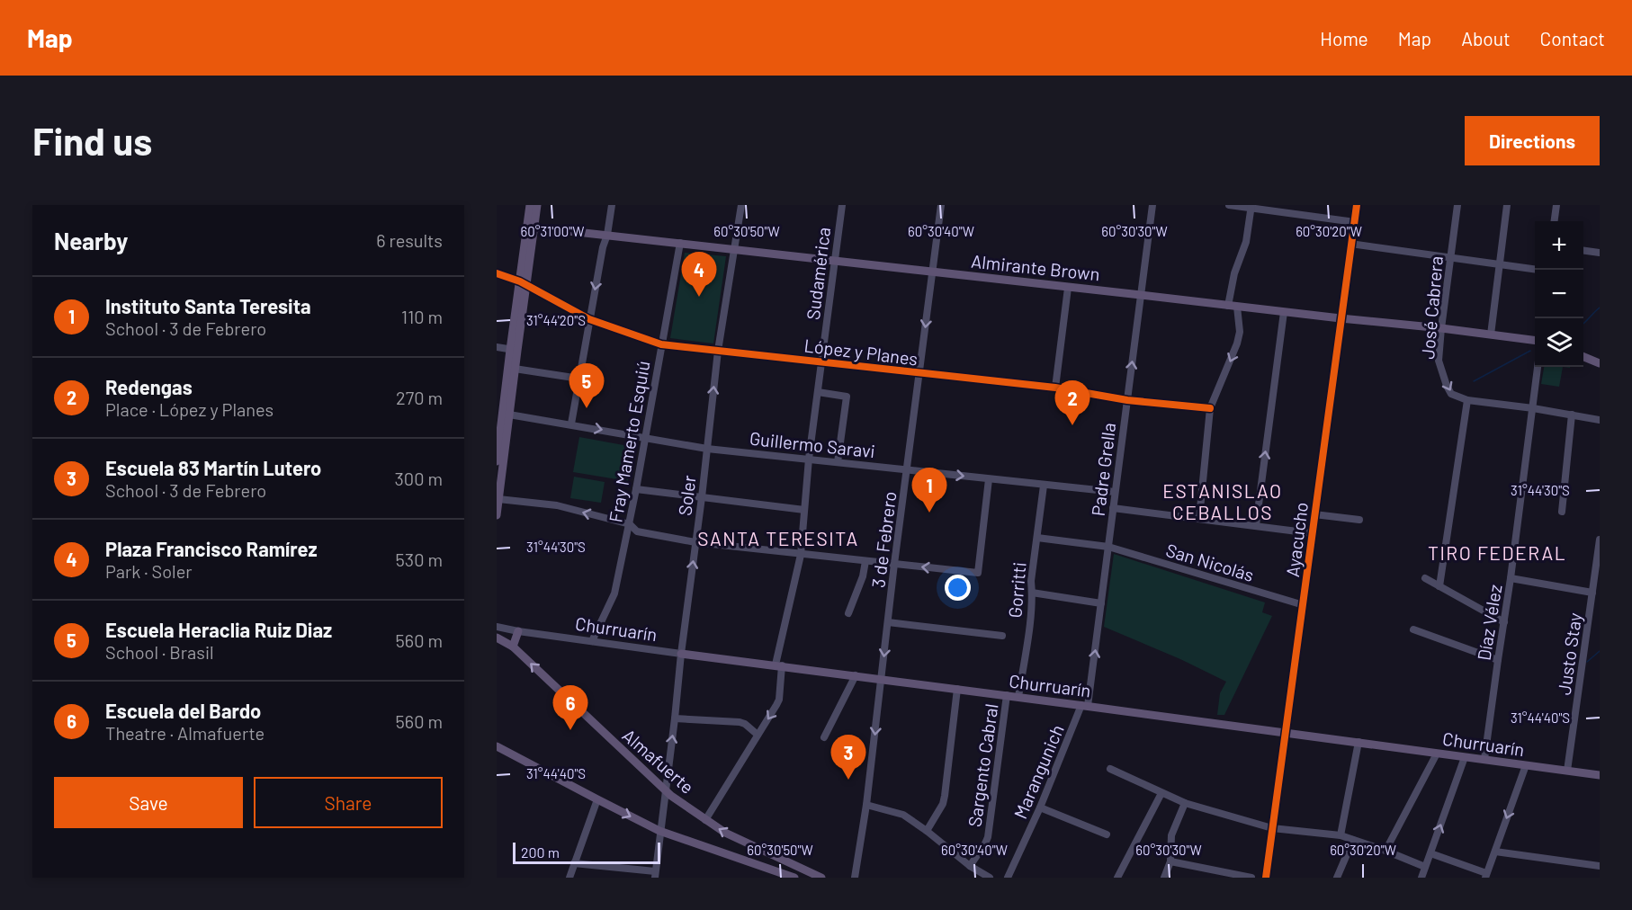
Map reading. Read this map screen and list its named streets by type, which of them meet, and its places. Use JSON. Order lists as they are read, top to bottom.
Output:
{
  "streets": {
    "main road": ["Almirante Brown", "Churruarín", "Almafuerte"],
    "street": [
      "Sudamérica",
      "José Cabrera",
      "López y Planes",
      "Fray Mamerto Esquiú",
      "Guillermo Saravi",
      "Padre Grella",
      "Soler",
      "3 de Febrero",
      "Ayacucho",
      "San Nicolás",
      "Gorritti",
      "Díaz Vélez",
      "Justo Stay",
      "Sargento Cabral",
      "Marangunich"
    ]
  },
  "crossings": [
    ["Almirante Brown", "Sudamérica"],
    ["Almirante Brown", "José Cabrera"],
    ["Almirante Brown", "Fray Mamerto Esquiú"],
    ["Almirante Brown", "Padre Grella"],
    ["Almirante Brown", "Soler"],
    ["Almirante Brown", "3 de Febrero"],
    ["Almirante Brown", "Ayacucho"],
    ["Sudamérica", "López y Planes"],
    ["Sudamérica", "Guillermo Saravi"],
    ["Sudamérica", "Churruarín"],
    ["Sudamérica", "Almafuerte"],
    ["López y Planes", "Fray Mamerto Esquiú"],
    ["López y Planes", "Padre Grella"],
    ["López y Planes", "Soler"],
    ["López y Planes", "3 de Febrero"],
    ["Fray Mamerto Esquiú", "Guillermo Saravi"],
    ["Fray Mamerto Esquiú", "Churruarín"],
    ["Guillermo Saravi", "Padre Grella"],
    ["Guillermo Saravi", "Soler"],
    ["Guillermo Saravi", "3 de Febrero"],
    ["Guillermo Saravi", "Gorritti"],
    ["Padre Grella", "San Nicolás"],
    ["Padre Grella", "Churruarín"],
    ["Padre Grella", "Marangunich"],
    ["Soler", "Churruarín"],
    ["Soler", "Almafuerte"],
    ["3 de Febrero", "Churruarín"],
    ["Ayacucho", "San Nicolás"],
    ["Ayacucho", "Churruarín"],
    ["San Nicolás", "Gorritti"],
    ["Gorritti", "Churruarín"],
    ["Díaz Vélez", "Churruarín"],
    ["Churruarín", "Justo Stay"],
    ["Churruarín", "Sargento Cabral"],
    ["Churruarín", "Marangunich"]
  ],
  "one_way": [
    "José Cabrera",
    "Padre Grella",
    "Soler",
    "3 de Febrero"
  ],
  "districts": ["ESTANISLAO CEBALLOS", "SANTA TERESITA", "TIRO FEDERAL"],
  "scale_bar": "200 m",
  "page": {
    "header": "Map",
    "nav": [
      "Home",
      "Map",
      "About",
      "Contact"
    ],
    "buttons": [
      "Directions",
      ["Save", "Share"]
    ],
    "title": "Find us",
    "heading": ["Nearby", "6 results"],
    "map_buttons": ["+", "−"],
    "pins": [
      "4",
      "5",
      "2",
      "1",
      "6",
      "3"
    ],
    "list": [
      {
        "mark": "1",
        "name": "Instituto Santa Teresita",
        "note": "School · 3 de Febrero",
        "value": "110 m"
      },
      {
        "mark": "2",
        "name": "Redengas",
        "note": "Place · López y Planes",
        "value": "270 m"
      },
      {
        "mark": "3",
        "name": "Escuela 83 Martín Lutero",
        "note": "School · 3 de Febrero",
        "value": "300 m"
      },
      {
        "mark": "4",
        "name": "Plaza Francisco Ramírez",
        "note": "Park · Soler",
        "value": "530 m"
      },
      {
        "mark": "5",
        "name": "Escuela Heraclia Ruiz Diaz",
        "note": "School · Brasil",
        "value": "560 m"
      },
      {
        "mark": "6",
        "name": "Escuela del Bardo",
        "note": "Theatre · Almafuerte",
        "value": "560 m"
      }
    ],
    "scale": "200 m"
  },
  "coordinates": [
    "60°31'00\"W",
    "60°30'50\"W",
    "60°30'40\"W",
    "60°30'30\"W",
    "60°30'20\"W",
    "31°44'20\"S",
    "31°44'30\"S",
    "31°44'40\"S"
  ]
}
